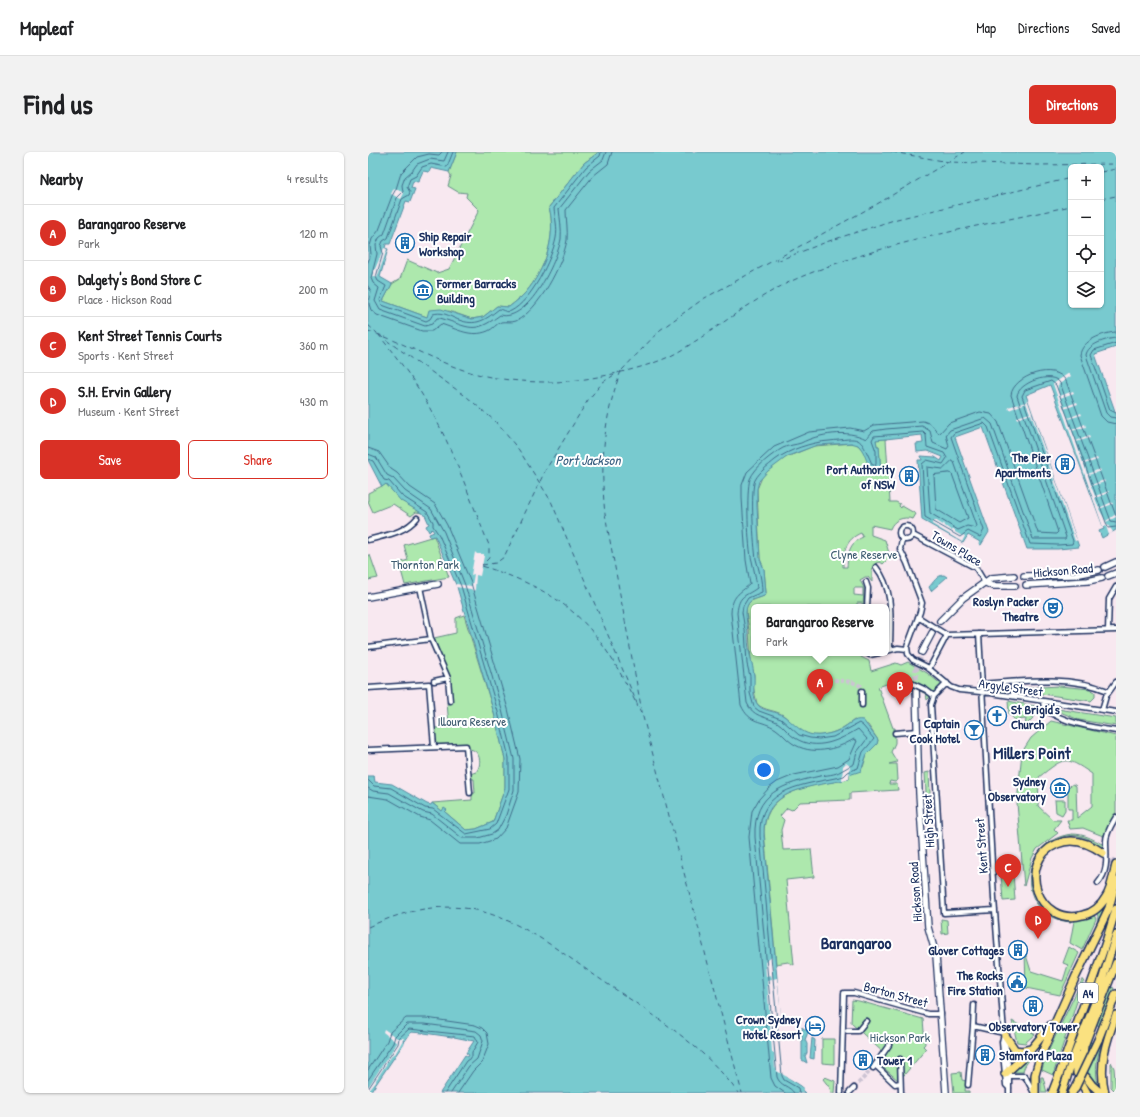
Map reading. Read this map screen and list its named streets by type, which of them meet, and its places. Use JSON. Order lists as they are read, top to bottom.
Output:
{
  "streets": {
    "highway": ["A4"],
    "street": [
      "Towns Place",
      "Hickson Road",
      "Argyle Street",
      "High Street",
      "Kent Street",
      "Barton Street"
    ]
  },
  "crossings": [
    ["Towns Place", "Hickson Road"],
    ["Hickson Road", "Barton Street"],
    ["Argyle Street", "Kent Street"],
    ["High Street", "Kent Street"]
  ],
  "districts": ["Millers Point", "Barangaroo"],
  "water": ["Port Jackson"],
  "parks": [
    "Clyne Reserve",
    "Thornton Park",
    "Illoura Reserve",
    "Hickson Park"
  ],
  "places": {
    "building": [
      "Ship Repair Workshop",
      "The Pier Apartments",
      "Port Authority of NSW",
      "Glover Cottages",
      "Observatory Tower",
      "Stamford Plaza",
      "Tower 1"
    ],
    "museum": ["Former Barracks Building", "Sydney Observatory"],
    "theatre": ["Roslyn Packer Theatre"],
    "church": ["St Brigid's Church"],
    "bar": ["Captain Cook Hotel"],
    "public building": ["The Rocks Fire Station"],
    "hotel": ["Crown Sydney Hotel Resort"]
  },
  "page": {
    "header": "Mapleaf",
    "nav": ["Map", "Directions", "Saved"],
    "title": "Find us",
    "buttons": [
      "Directions",
      ["Save", "Share"]
    ],
    "heading": ["Nearby", "4 results"],
    "map_buttons": ["+", "−"],
    "list": [
      {
        "mark": "A",
        "name": "Barangaroo Reserve",
        "note": "Park",
        "value": "120 m"
      },
      {
        "mark": "B",
        "name": "Dalgety's Bond Store C",
        "note": "Place · Hickson Road",
        "value": "200 m"
      },
      {
        "mark": "C",
        "name": "Kent Street Tennis Courts",
        "note": "Sports · Kent Street",
        "value": "360 m"
      },
      {
        "mark": "D",
        "name": "S.H. Ervin Gallery",
        "note": "Museum · Kent Street",
        "value": "430 m"
      }
    ],
    "popup": ["Barangaroo Reserve", "Park"],
    "pins": [
      "A",
      "B",
      "C",
      "D"
    ]
  }
}
